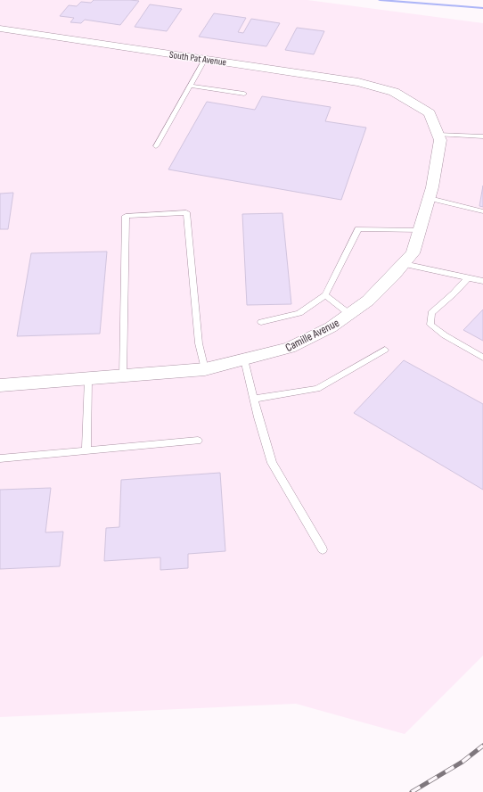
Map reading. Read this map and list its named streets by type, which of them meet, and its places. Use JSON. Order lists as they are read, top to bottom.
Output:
{
  "streets": {
    "street": ["South Pat Avenue", "Camille Avenue"]
  },
  "crossings": [
    ["South Pat Avenue", "Camille Avenue"]
  ]
}
